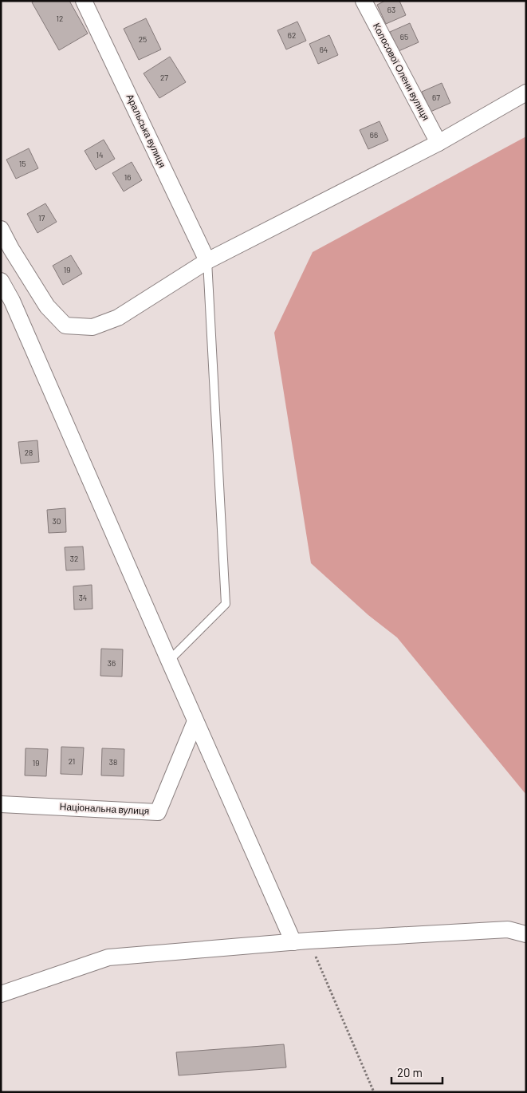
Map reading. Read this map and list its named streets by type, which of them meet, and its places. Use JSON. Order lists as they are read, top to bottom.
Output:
{
  "streets": {
    "street": ["Колосової Олени вулиця", "Аральська вулиця", "Національна вулиця"]
  },
  "house_numbers": [
    "63",
    "12",
    "62",
    "65",
    "25",
    "64",
    "27",
    "67",
    "66",
    "14",
    "15",
    "16",
    "17",
    "19",
    "28",
    "30",
    "32",
    "34",
    "36",
    "21",
    "38",
    "19"
  ],
  "scale_bar": "20 m"
}
